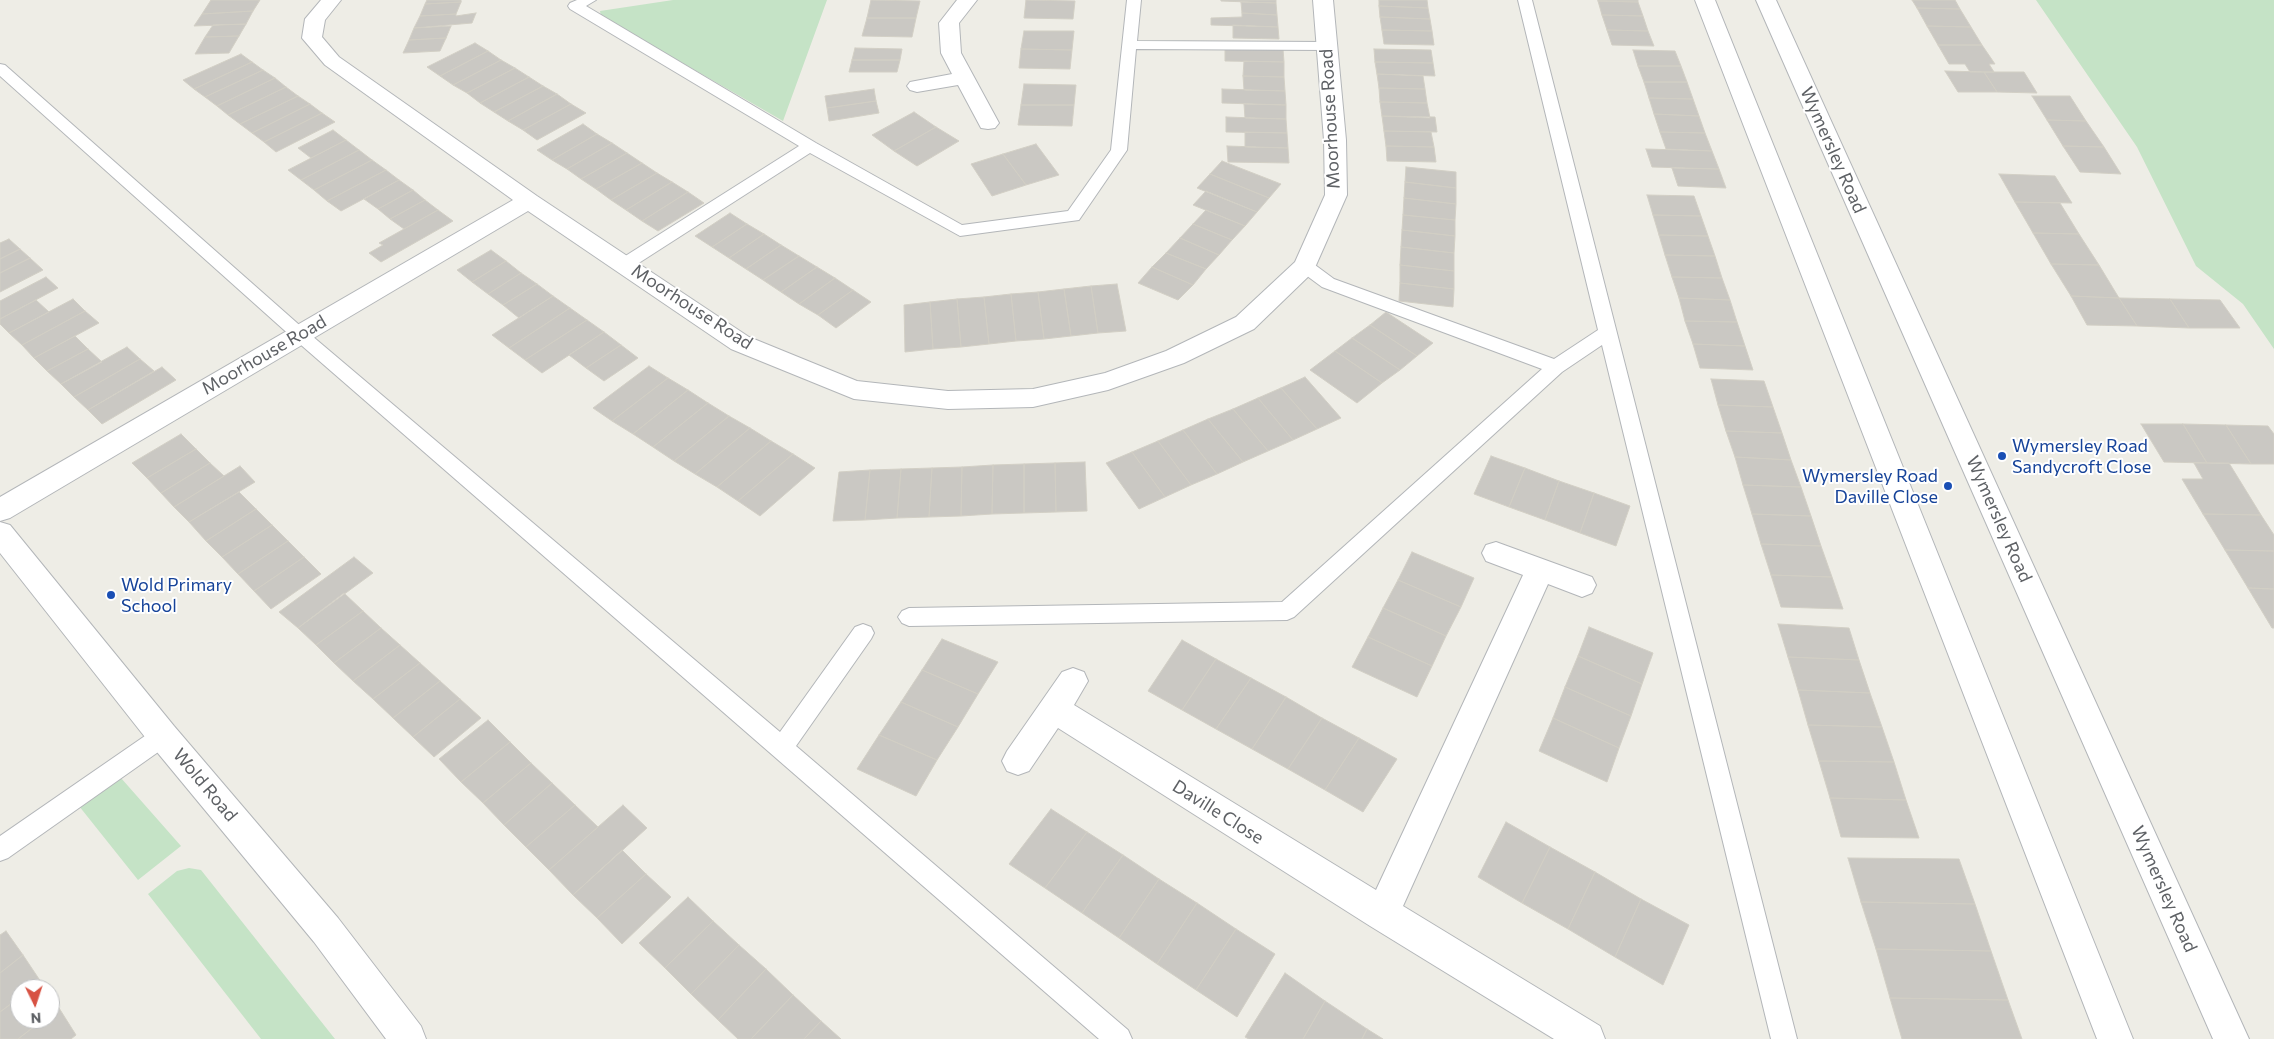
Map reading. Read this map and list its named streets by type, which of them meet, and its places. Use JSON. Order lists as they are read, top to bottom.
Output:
{
  "streets": {
    "street": [
      "Moorhouse Road",
      "Wymersley Road",
      "Wold Road",
      "Daville Close"
    ]
  },
  "places": ["Wymersley Road Sandycroft Close", "Wymersley Road Daville Close", "Wold Primary School"],
  "north": "bottom"
}
